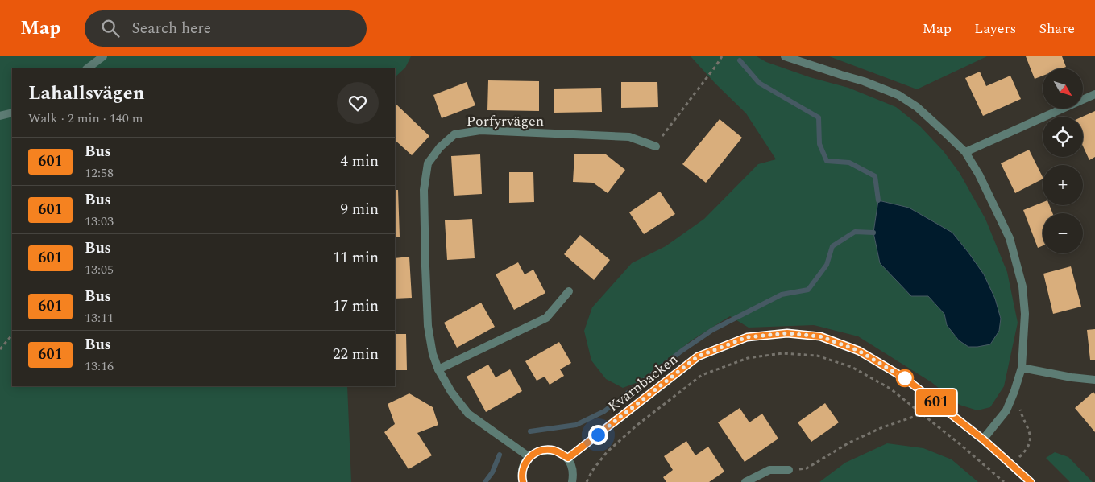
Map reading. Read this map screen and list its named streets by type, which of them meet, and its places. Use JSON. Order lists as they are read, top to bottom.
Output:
{
  "streets": {
    "street": ["Porfyrvägen", "Kvarnbacken"]
  },
  "lines": ["bus line 601"],
  "north": "bottom right",
  "page": {
    "header": "Map",
    "search": "Search here",
    "nav": ["Map", "Layers", "Share"],
    "on_map": "601",
    "map_buttons": ["+", "−"],
    "heading": ["Lahallsvägen", "Walk · 2 min · 140 m"],
    "list": [
      {
        "mark": "601",
        "name": "Bus",
        "note": "12:58",
        "value": "4 min"
      },
      {
        "mark": "601",
        "name": "Bus",
        "note": "13:03",
        "value": "9 min"
      },
      {
        "mark": "601",
        "name": "Bus",
        "note": "13:05",
        "value": "11 min"
      },
      {
        "mark": "601",
        "name": "Bus",
        "note": "13:11",
        "value": "17 min"
      },
      {
        "mark": "601",
        "name": "Bus",
        "note": "13:16",
        "value": "22 min"
      }
    ]
  }
}
